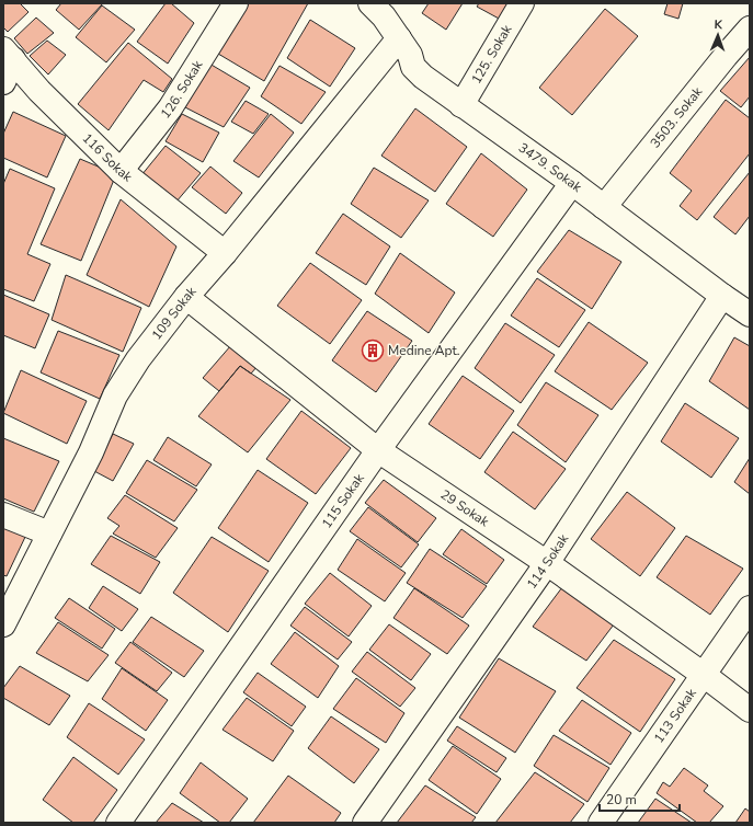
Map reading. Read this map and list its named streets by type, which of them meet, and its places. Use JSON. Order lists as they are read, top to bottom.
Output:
{
  "streets": {
    "street": [
      "125. Sokak",
      "126. Sokak",
      "3503. Sokak",
      "116 Sokak",
      "3479. Sokak",
      "109 Sokak",
      "115 Sokak",
      "29 Sokak",
      "114 Sokak",
      "113 Sokak"
    ]
  },
  "crossings": [
    ["125. Sokak", "3479. Sokak"],
    ["126. Sokak", "116 Sokak"],
    ["3503. Sokak", "3479. Sokak"],
    ["116 Sokak", "109 Sokak"],
    ["3479. Sokak", "109 Sokak"],
    ["3479. Sokak", "115 Sokak"],
    ["3479. Sokak", "114 Sokak"],
    ["109 Sokak", "29 Sokak"],
    ["115 Sokak", "29 Sokak"],
    ["29 Sokak", "114 Sokak"],
    ["29 Sokak", "113 Sokak"]
  ],
  "places": {
    "building": ["Medine Apt."]
  },
  "scale_bar": "20 m",
  "north": "top"
}
